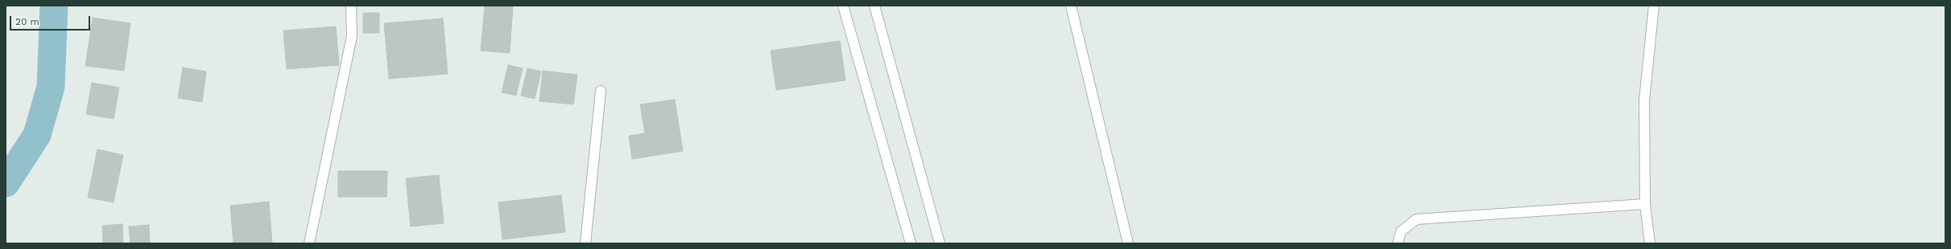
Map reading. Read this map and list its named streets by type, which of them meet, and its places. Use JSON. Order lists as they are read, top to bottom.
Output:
{
  "scale_bar": "20 m"
}
